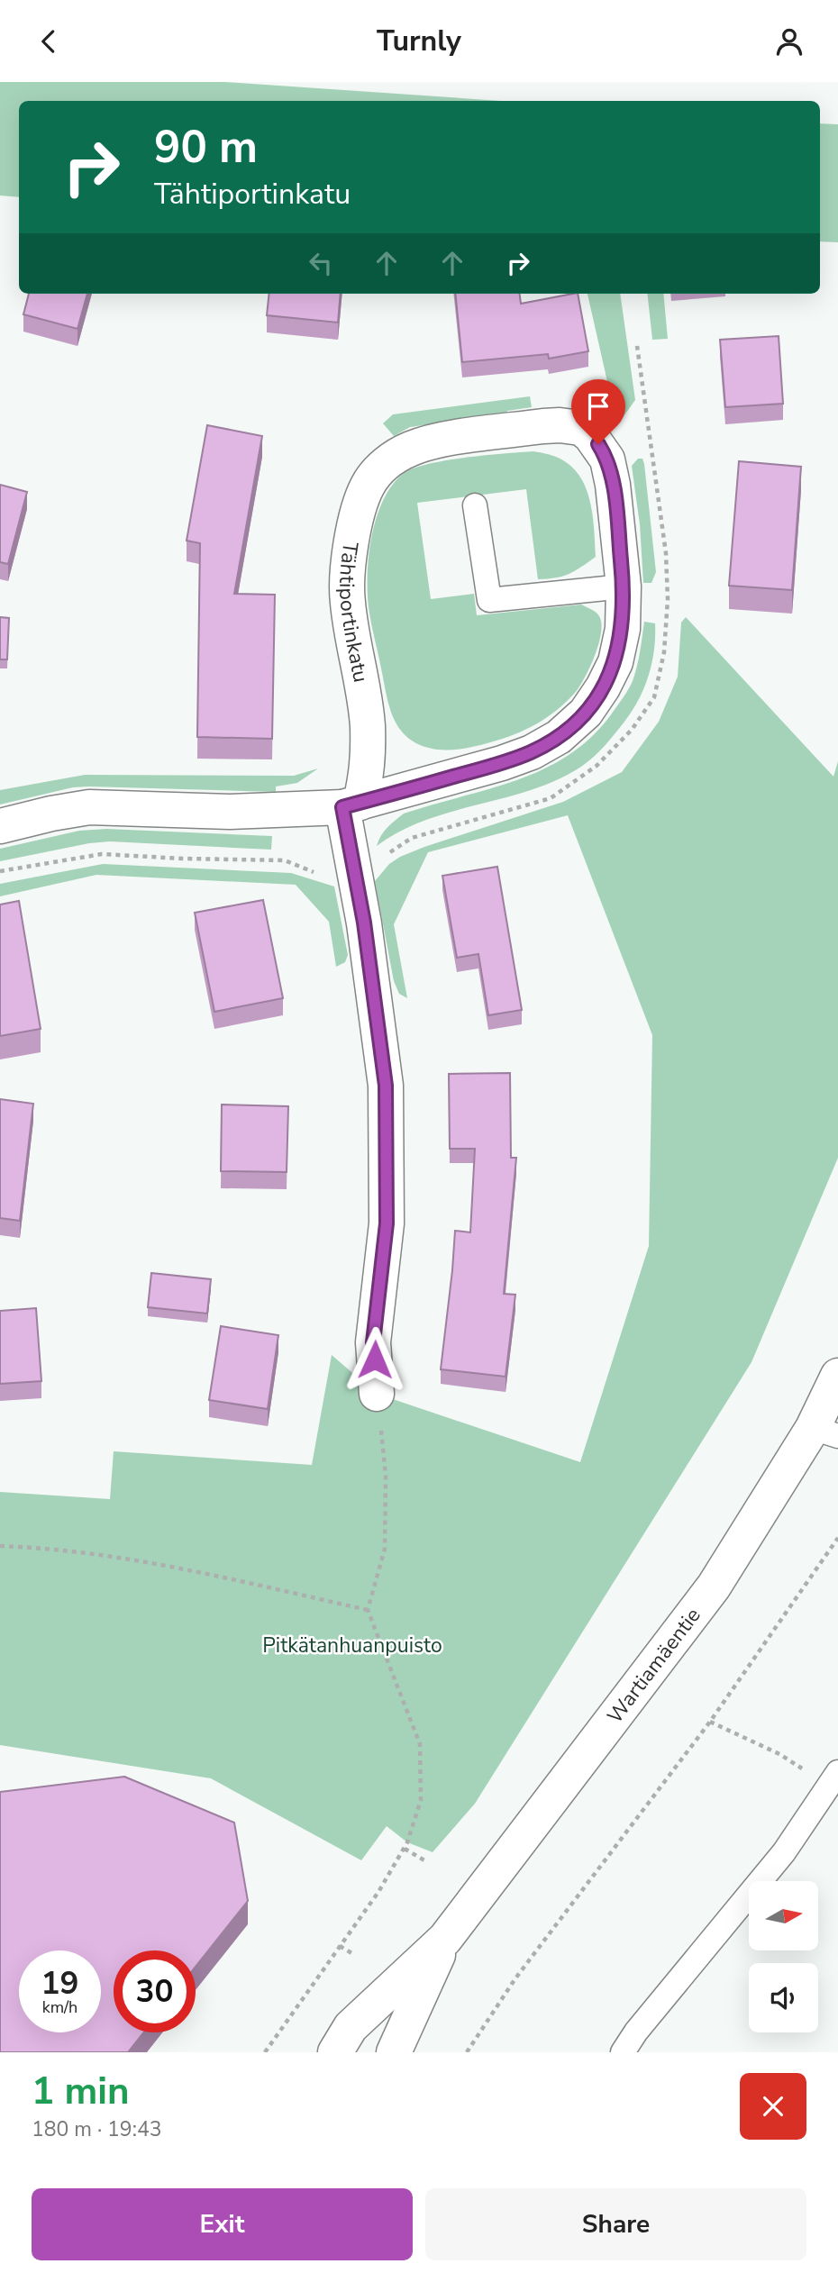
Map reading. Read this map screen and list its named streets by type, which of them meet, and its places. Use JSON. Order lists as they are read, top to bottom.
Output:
{
  "streets": {
    "street": ["Tähtiportinkatu", "Wartiamäentie"]
  },
  "parks": ["Pitkätanhuanpuisto"],
  "north": "right",
  "page": {
    "header": "Turnly",
    "turn": ["90 m", "Tähtiportinkatu"],
    "speed": "19 km/h",
    "limit": "30",
    "heading": ["1 min", "180 m · 19:43"],
    "buttons": ["Exit", "Share"]
  }
}
